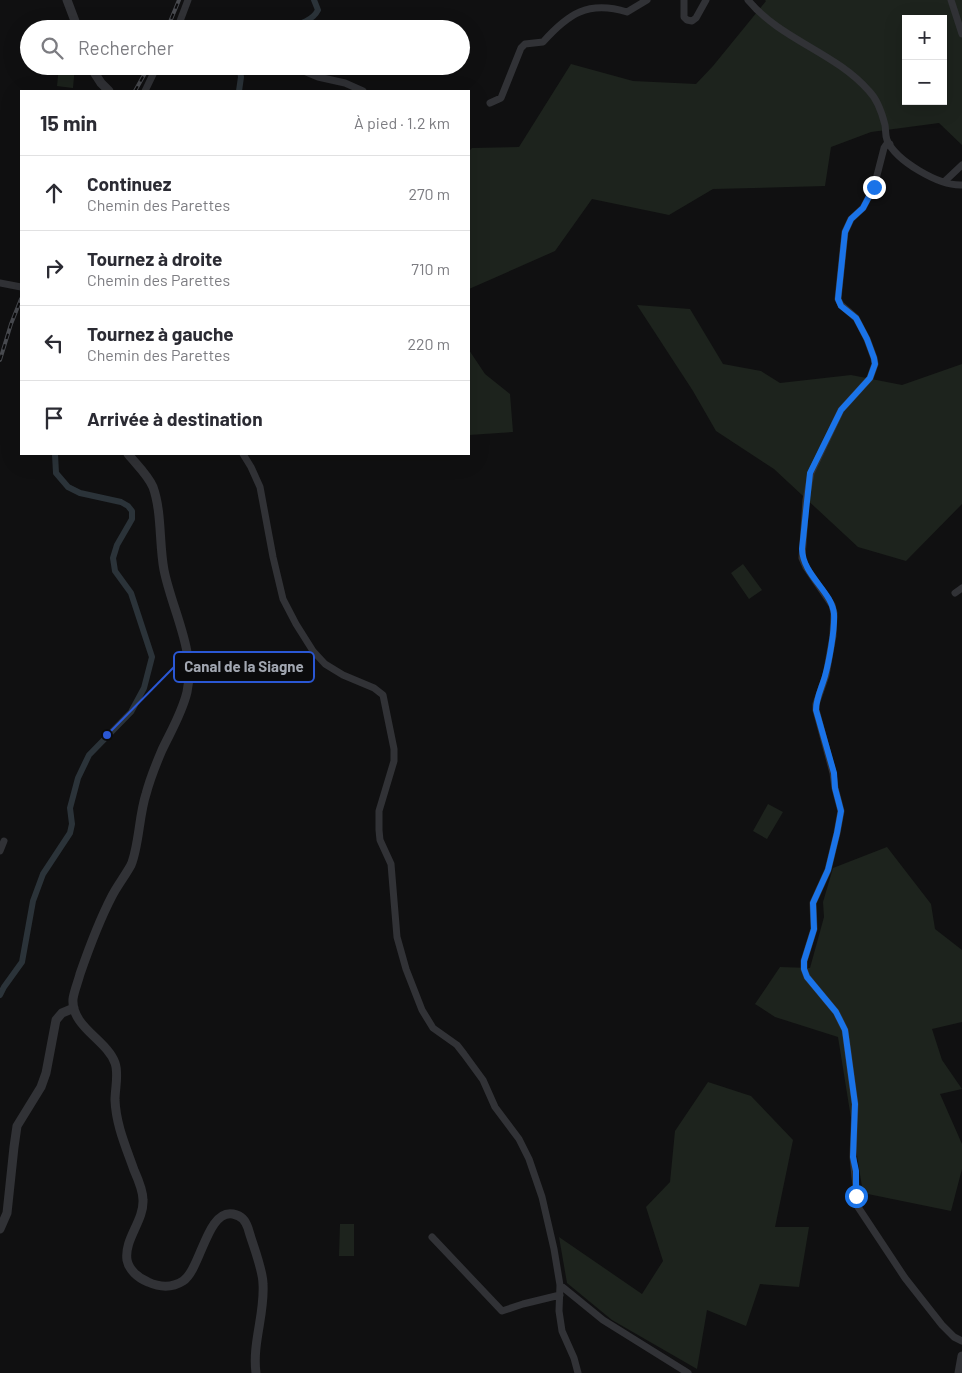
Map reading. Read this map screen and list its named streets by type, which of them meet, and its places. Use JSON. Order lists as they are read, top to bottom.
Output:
{
  "places": ["Canal de la Siagne"],
  "page": {
    "map_buttons": ["+", "−"],
    "search": "Rechercher",
    "heading": ["15 min", "À pied · 1.2 km"],
    "list": [
      ["Continuez", "Chemin des Parettes", "270 m"],
      ["Tournez à droite", "Chemin des Parettes", "710 m"],
      ["Tournez à gauche", "Chemin des Parettes", "220 m"],
      "Arrivée à destination"
    ]
  }
}
